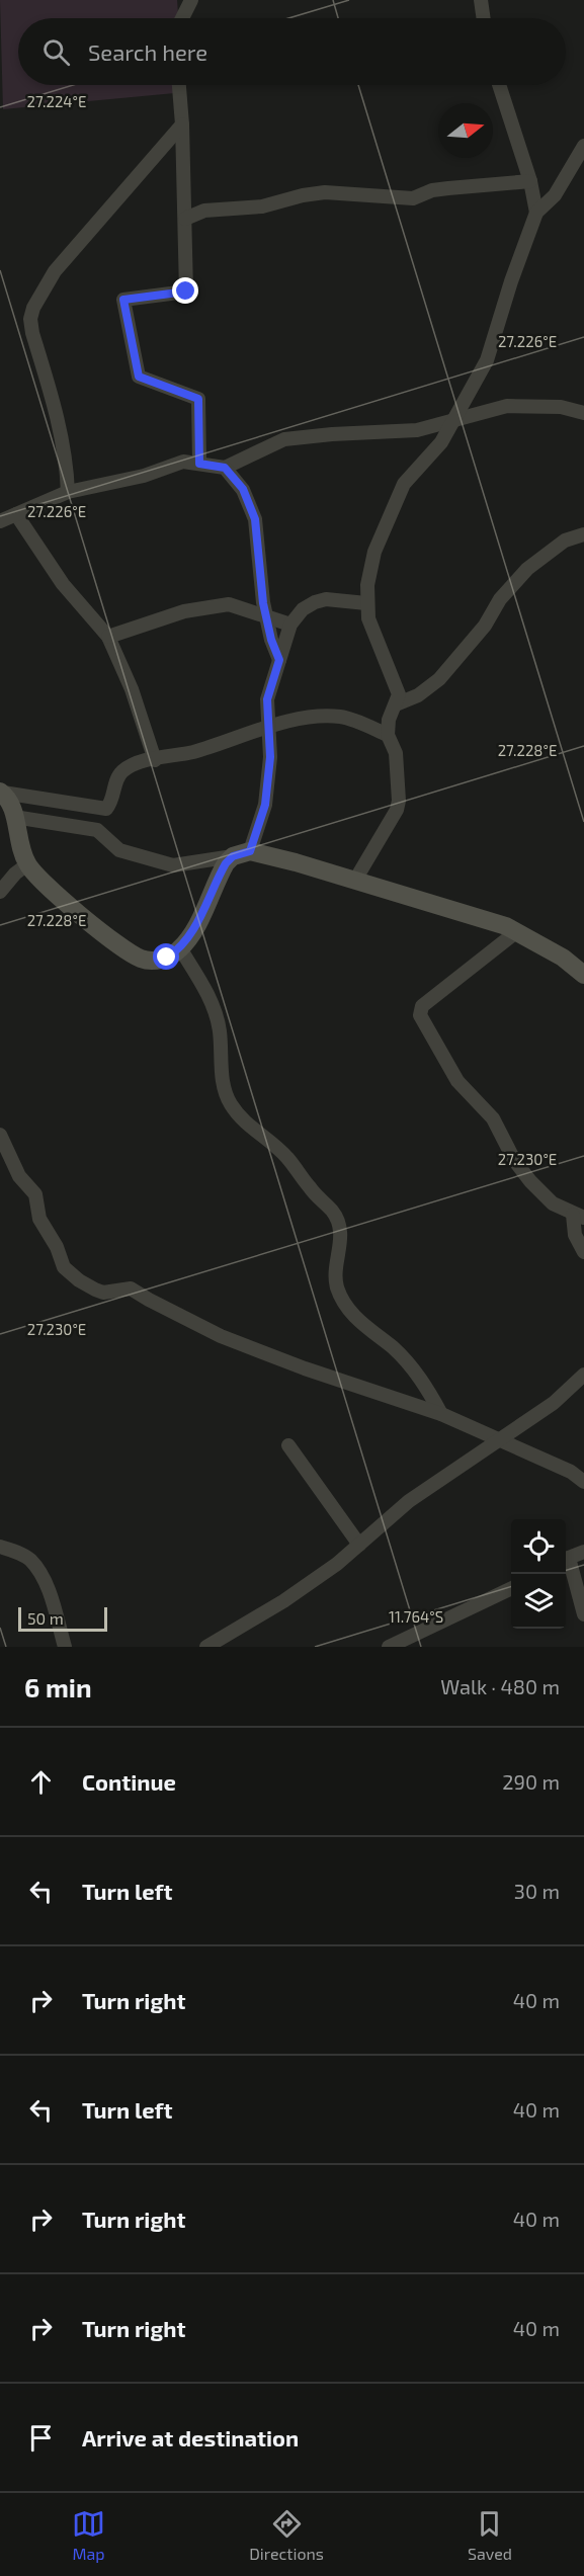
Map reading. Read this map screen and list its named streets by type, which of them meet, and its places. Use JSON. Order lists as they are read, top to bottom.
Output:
{
  "scale_bar": "50 m",
  "north": "right",
  "page": {
    "search": "Search here",
    "scale": "50 m",
    "heading": ["6 min", "Walk · 480 m"],
    "list": [
      ["Continue", "290 m"],
      ["Turn left", "30 m"],
      ["Turn right", "40 m"],
      ["Turn left", "40 m"],
      ["Turn right", "40 m"],
      ["Turn right", "40 m"],
      "Arrive at destination"
    ],
    "nav": ["Map", "Directions", "Saved"]
  },
  "coordinates": [
    "27.224°E",
    "27.226°E",
    "27.228°E",
    "27.230°E",
    "11.764°S"
  ]
}
